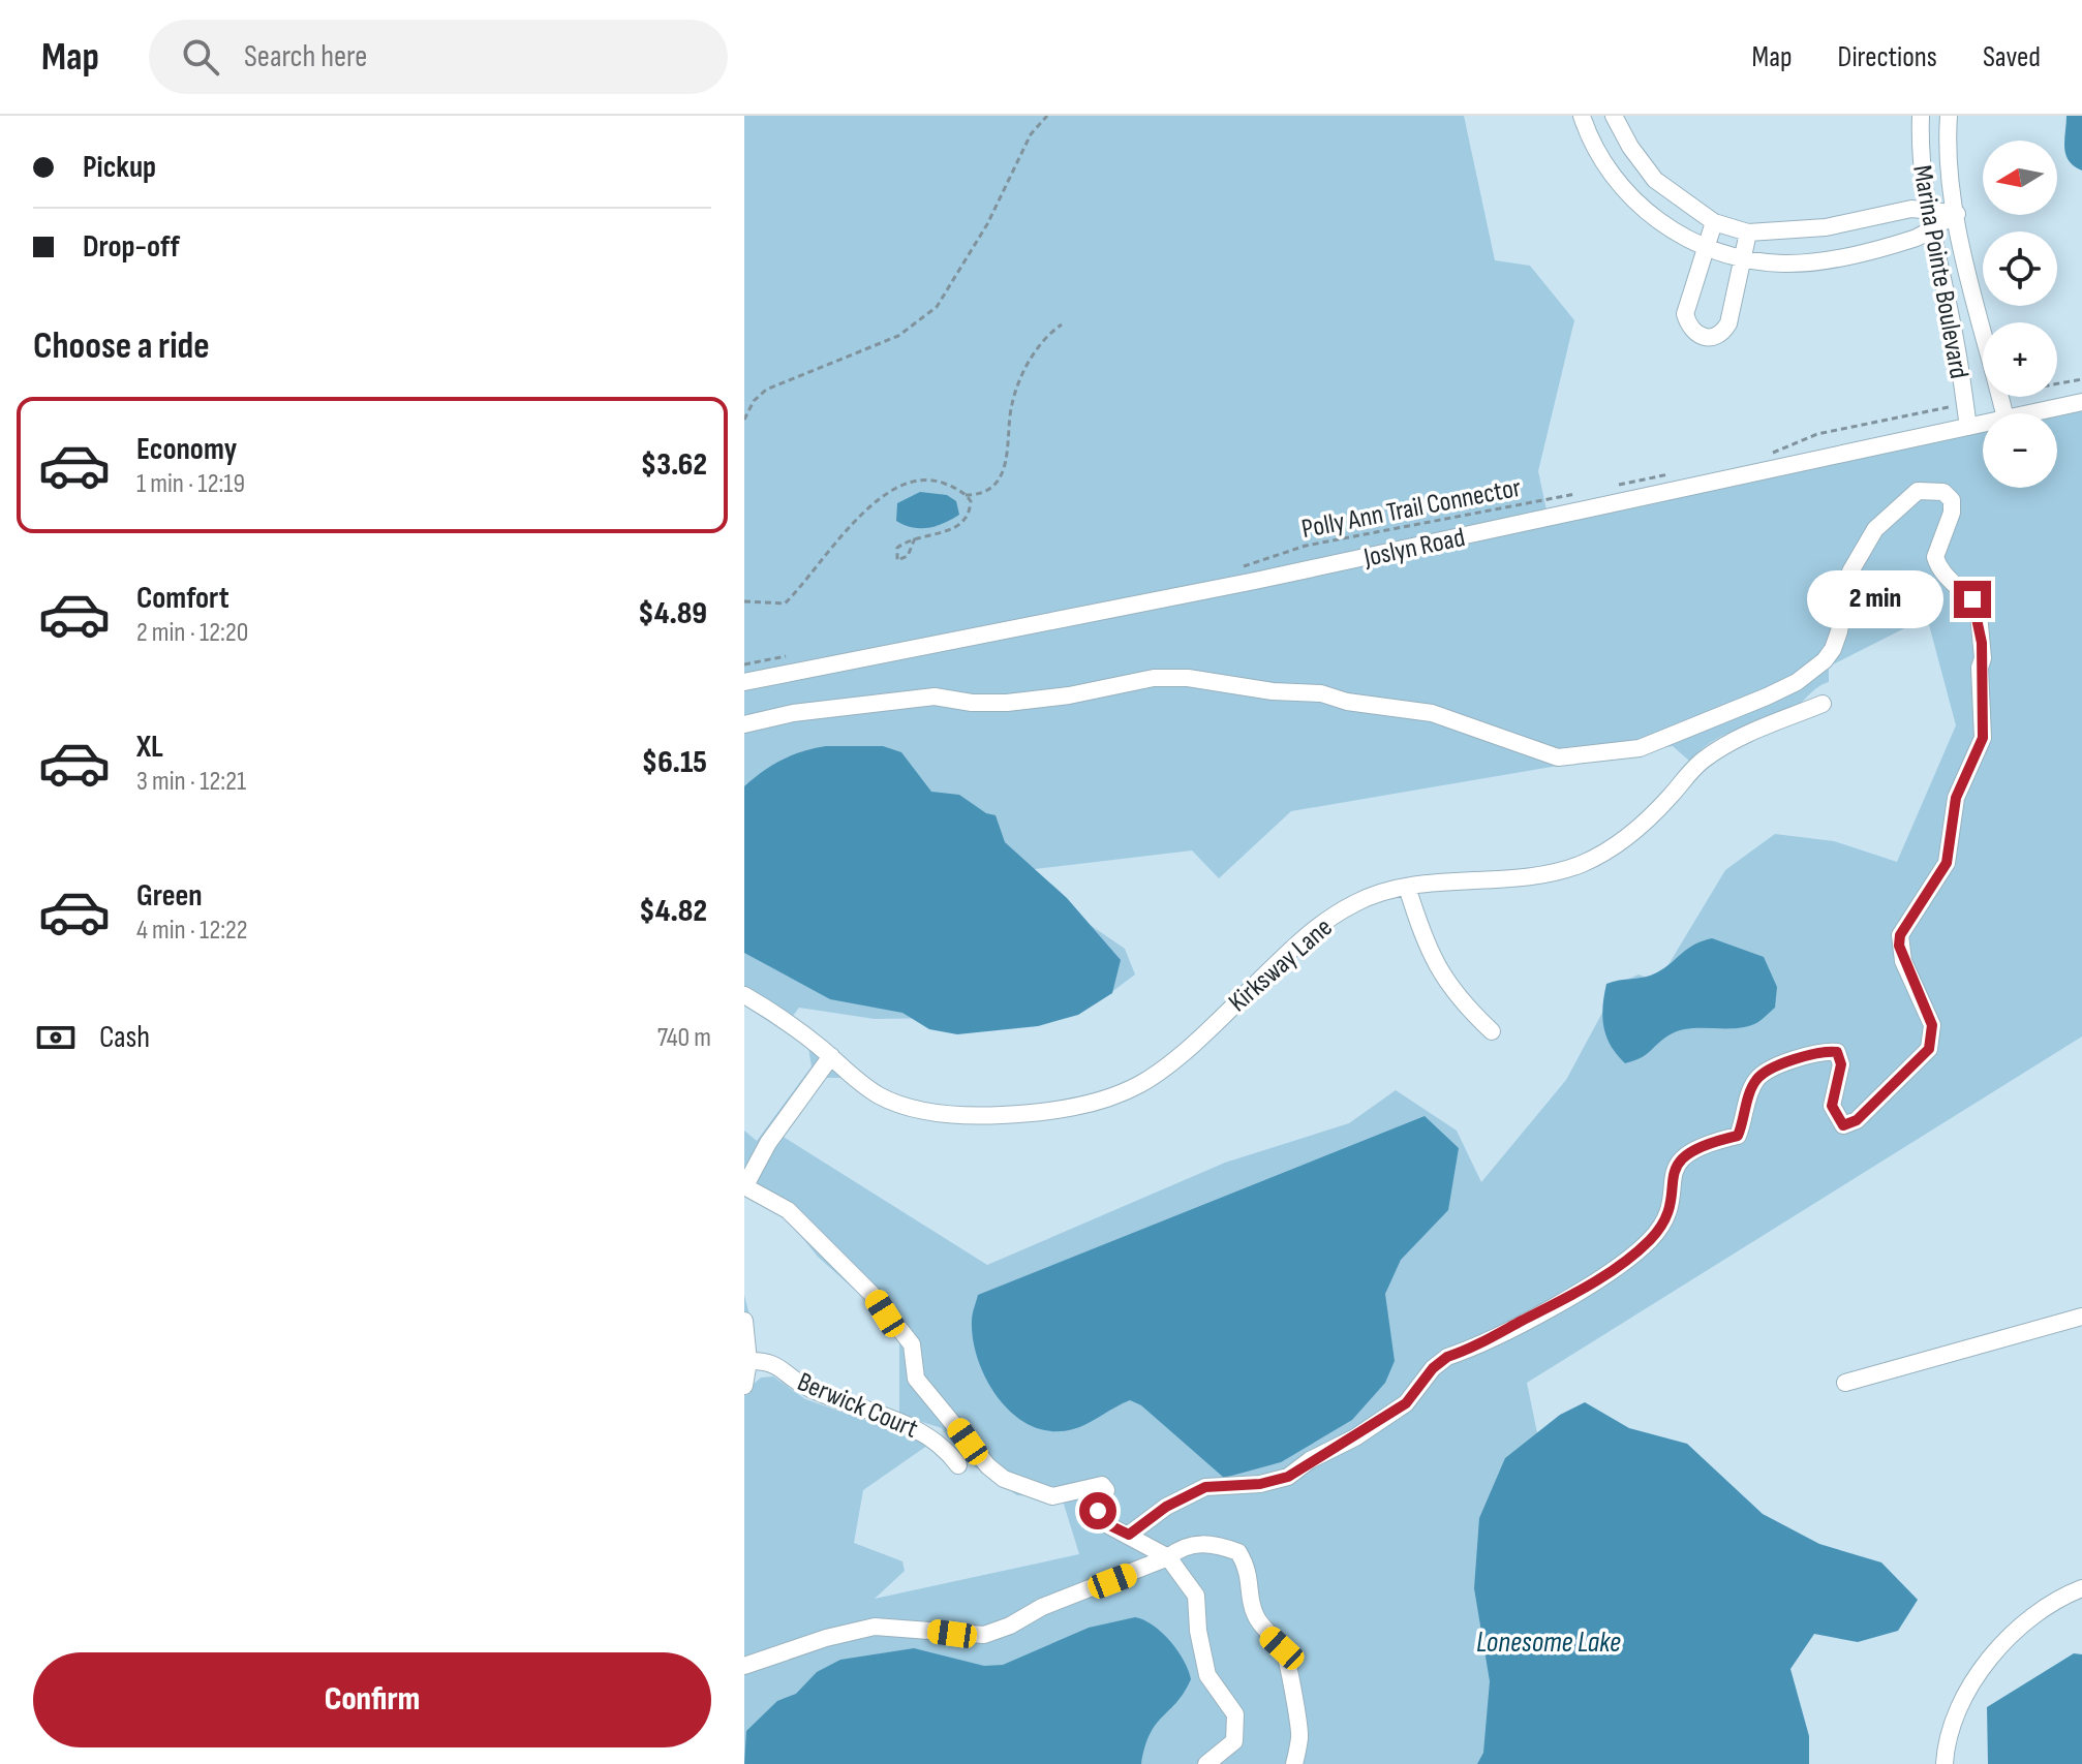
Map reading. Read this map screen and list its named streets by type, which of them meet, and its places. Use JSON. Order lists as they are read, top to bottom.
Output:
{
  "streets": {
    "street": [
      "Marina Pointe Boulevard",
      "Joslyn Road",
      "Kirksway Lane",
      "Berwick Court"
    ],
    "path": ["Polly Ann Trail Connector"]
  },
  "crossings": [
    ["Marina Pointe Boulevard", "Joslyn Road"]
  ],
  "water": ["Lonesome Lake"],
  "north": "left",
  "page": {
    "header": "Map",
    "search": "Search here",
    "nav": ["Map", "Directions", "Saved"],
    "banner": ["Pickup", "Drop-off"],
    "map_buttons": ["+", "−"],
    "heading": "Choose a ride",
    "list": [
      {
        "name": "Economy",
        "note": "1 min · 12:19",
        "value": "$3.62"
      },
      {
        "name": "Comfort",
        "note": "2 min · 12:20",
        "value": "$4.89"
      },
      {
        "name": "XL",
        "note": "3 min · 12:21",
        "value": "$6.15"
      },
      {
        "name": "Green",
        "note": "4 min · 12:22",
        "value": "$4.82"
      }
    ],
    "bubble": "2 min",
    "pay": ["Cash", "740 m"],
    "buttons": "Confirm"
  }
}
